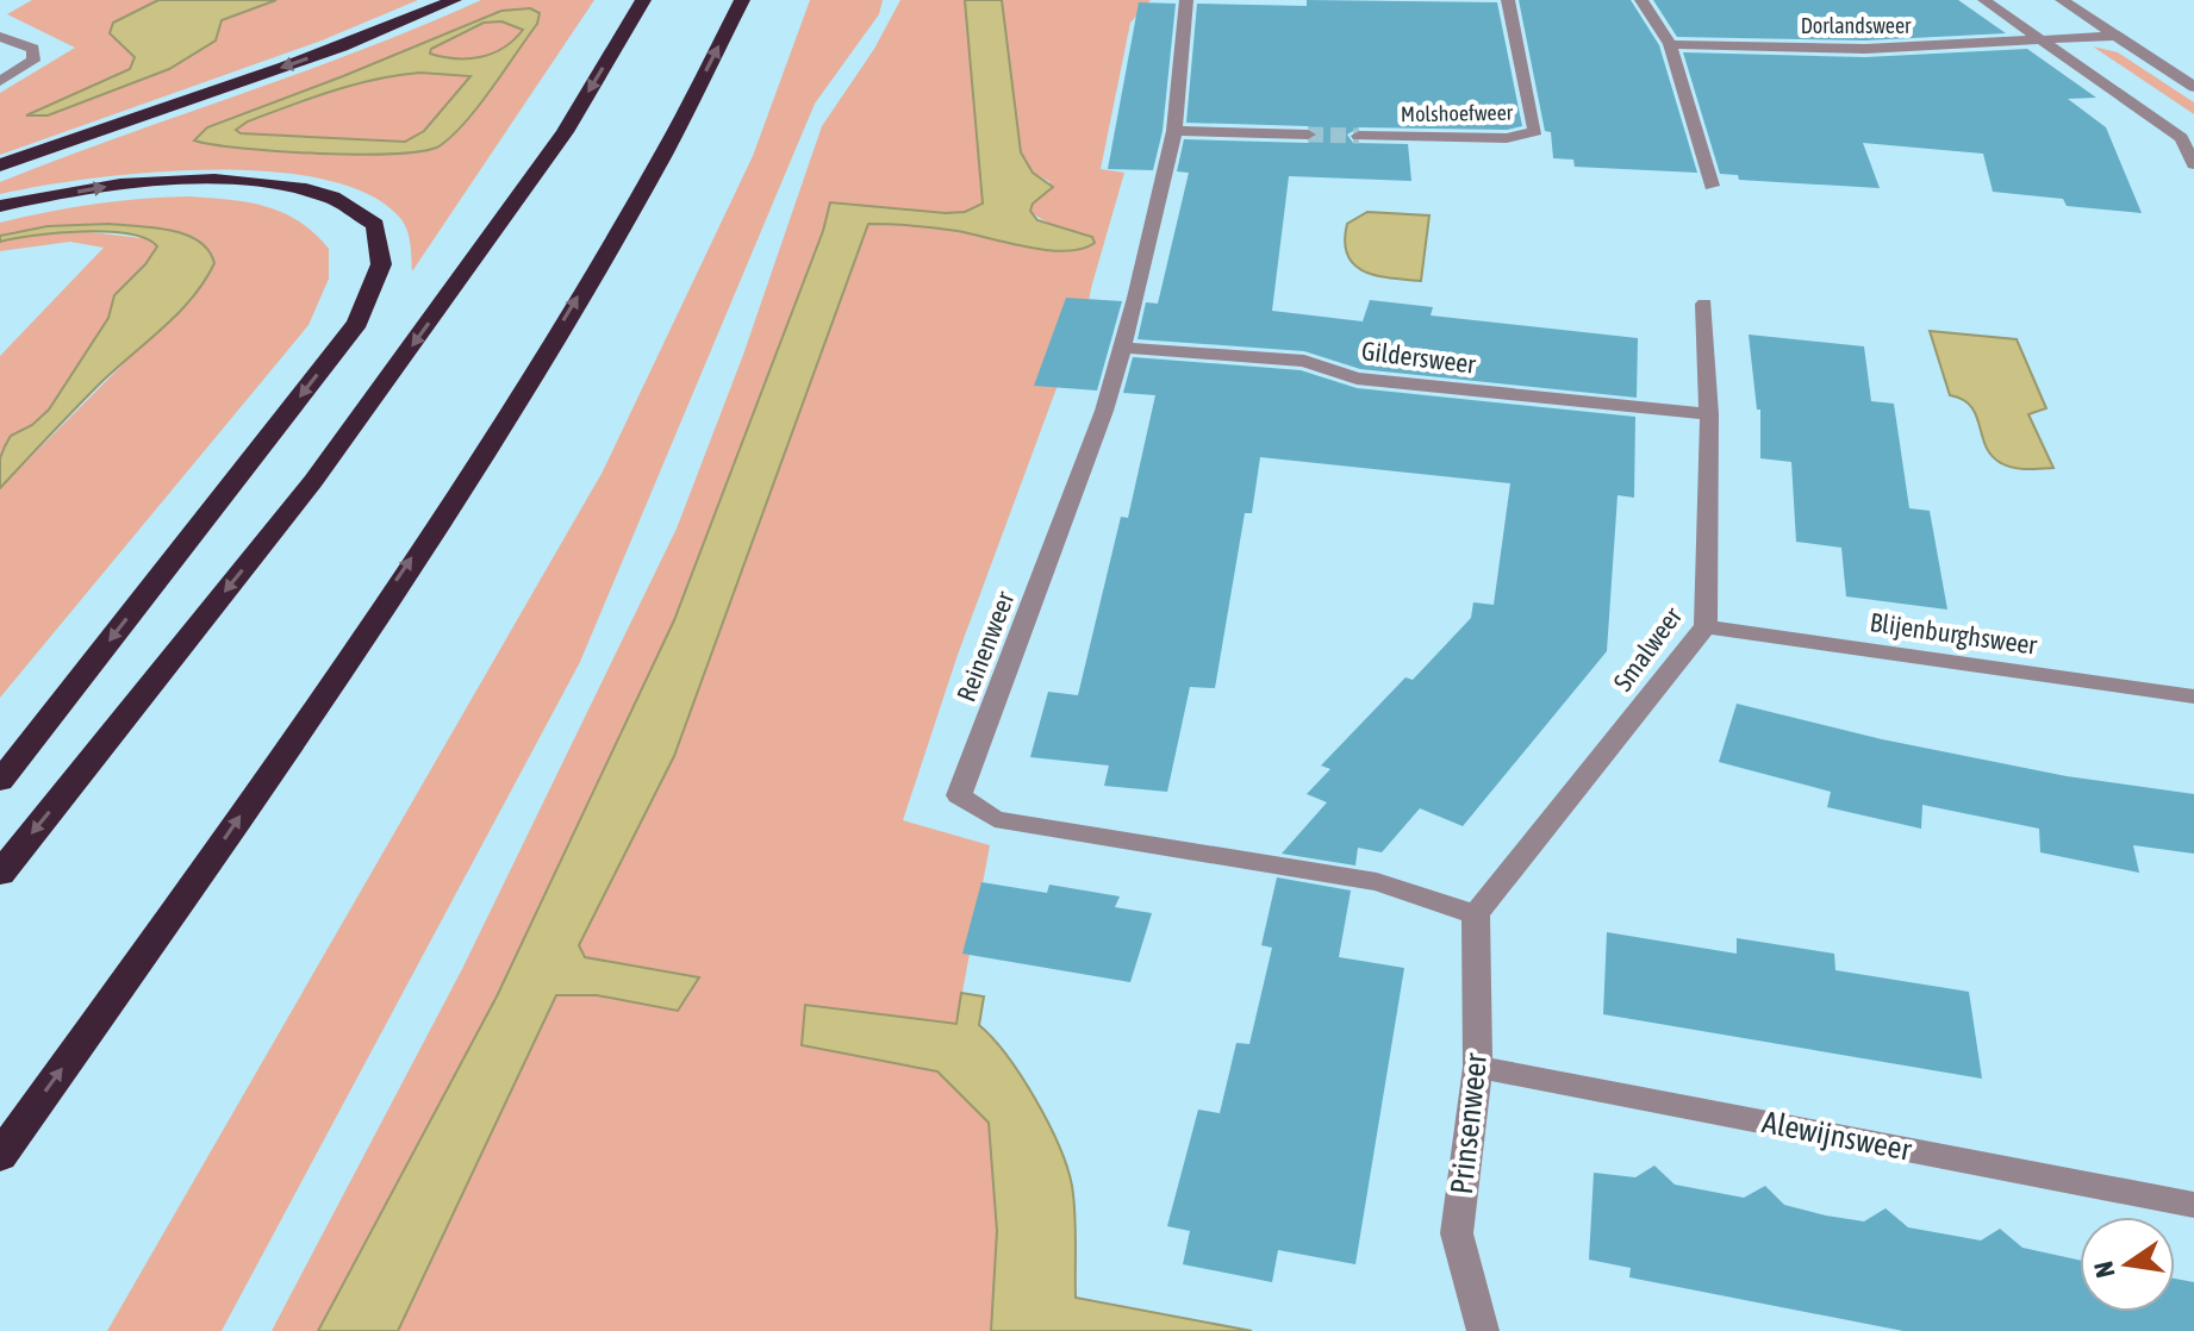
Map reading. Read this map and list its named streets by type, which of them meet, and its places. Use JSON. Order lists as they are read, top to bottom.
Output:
{
  "streets": {
    "street": [
      "Dorlandsweer",
      "Molshoefweer",
      "Gildersweer",
      "Blijenburghsweer",
      "Reinenweer",
      "Smalweer",
      "Prinsenweer",
      "Alewijnsweer"
    ]
  },
  "crossings": [
    ["Gildersweer", "Reinenweer"],
    ["Gildersweer", "Smalweer"],
    ["Blijenburghsweer", "Smalweer"],
    ["Reinenweer", "Smalweer"],
    ["Reinenweer", "Prinsenweer"],
    ["Smalweer", "Prinsenweer"],
    ["Prinsenweer", "Alewijnsweer"]
  ],
  "north": "left"
}
